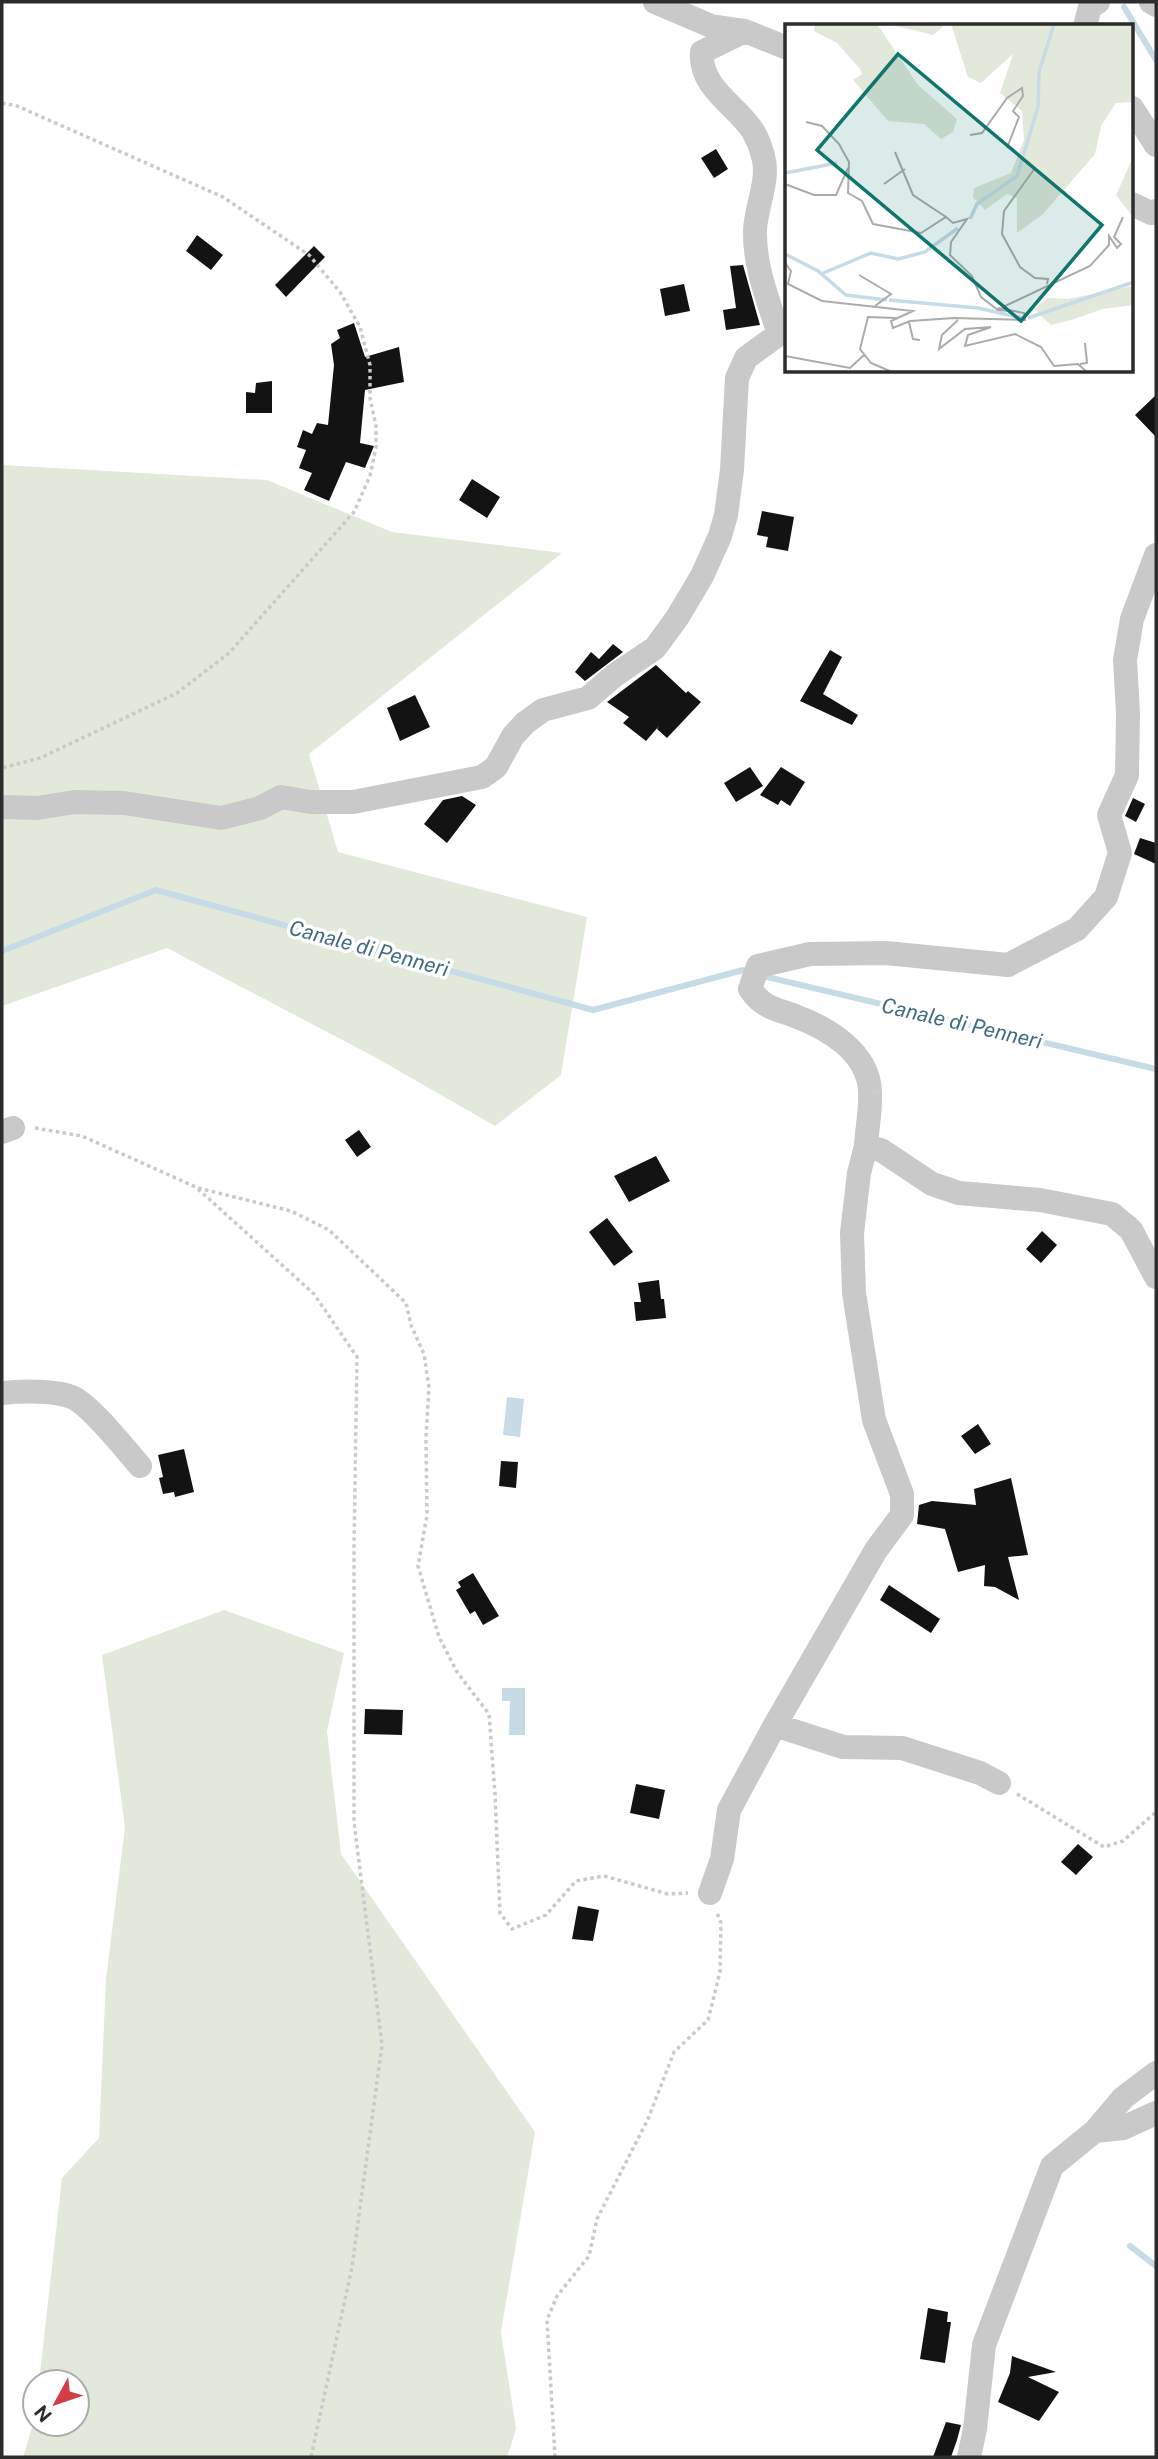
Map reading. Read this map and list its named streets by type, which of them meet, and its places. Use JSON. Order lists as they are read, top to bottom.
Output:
{
  "water": ["Canale di Penneri"],
  "north": "bottom left"
}
